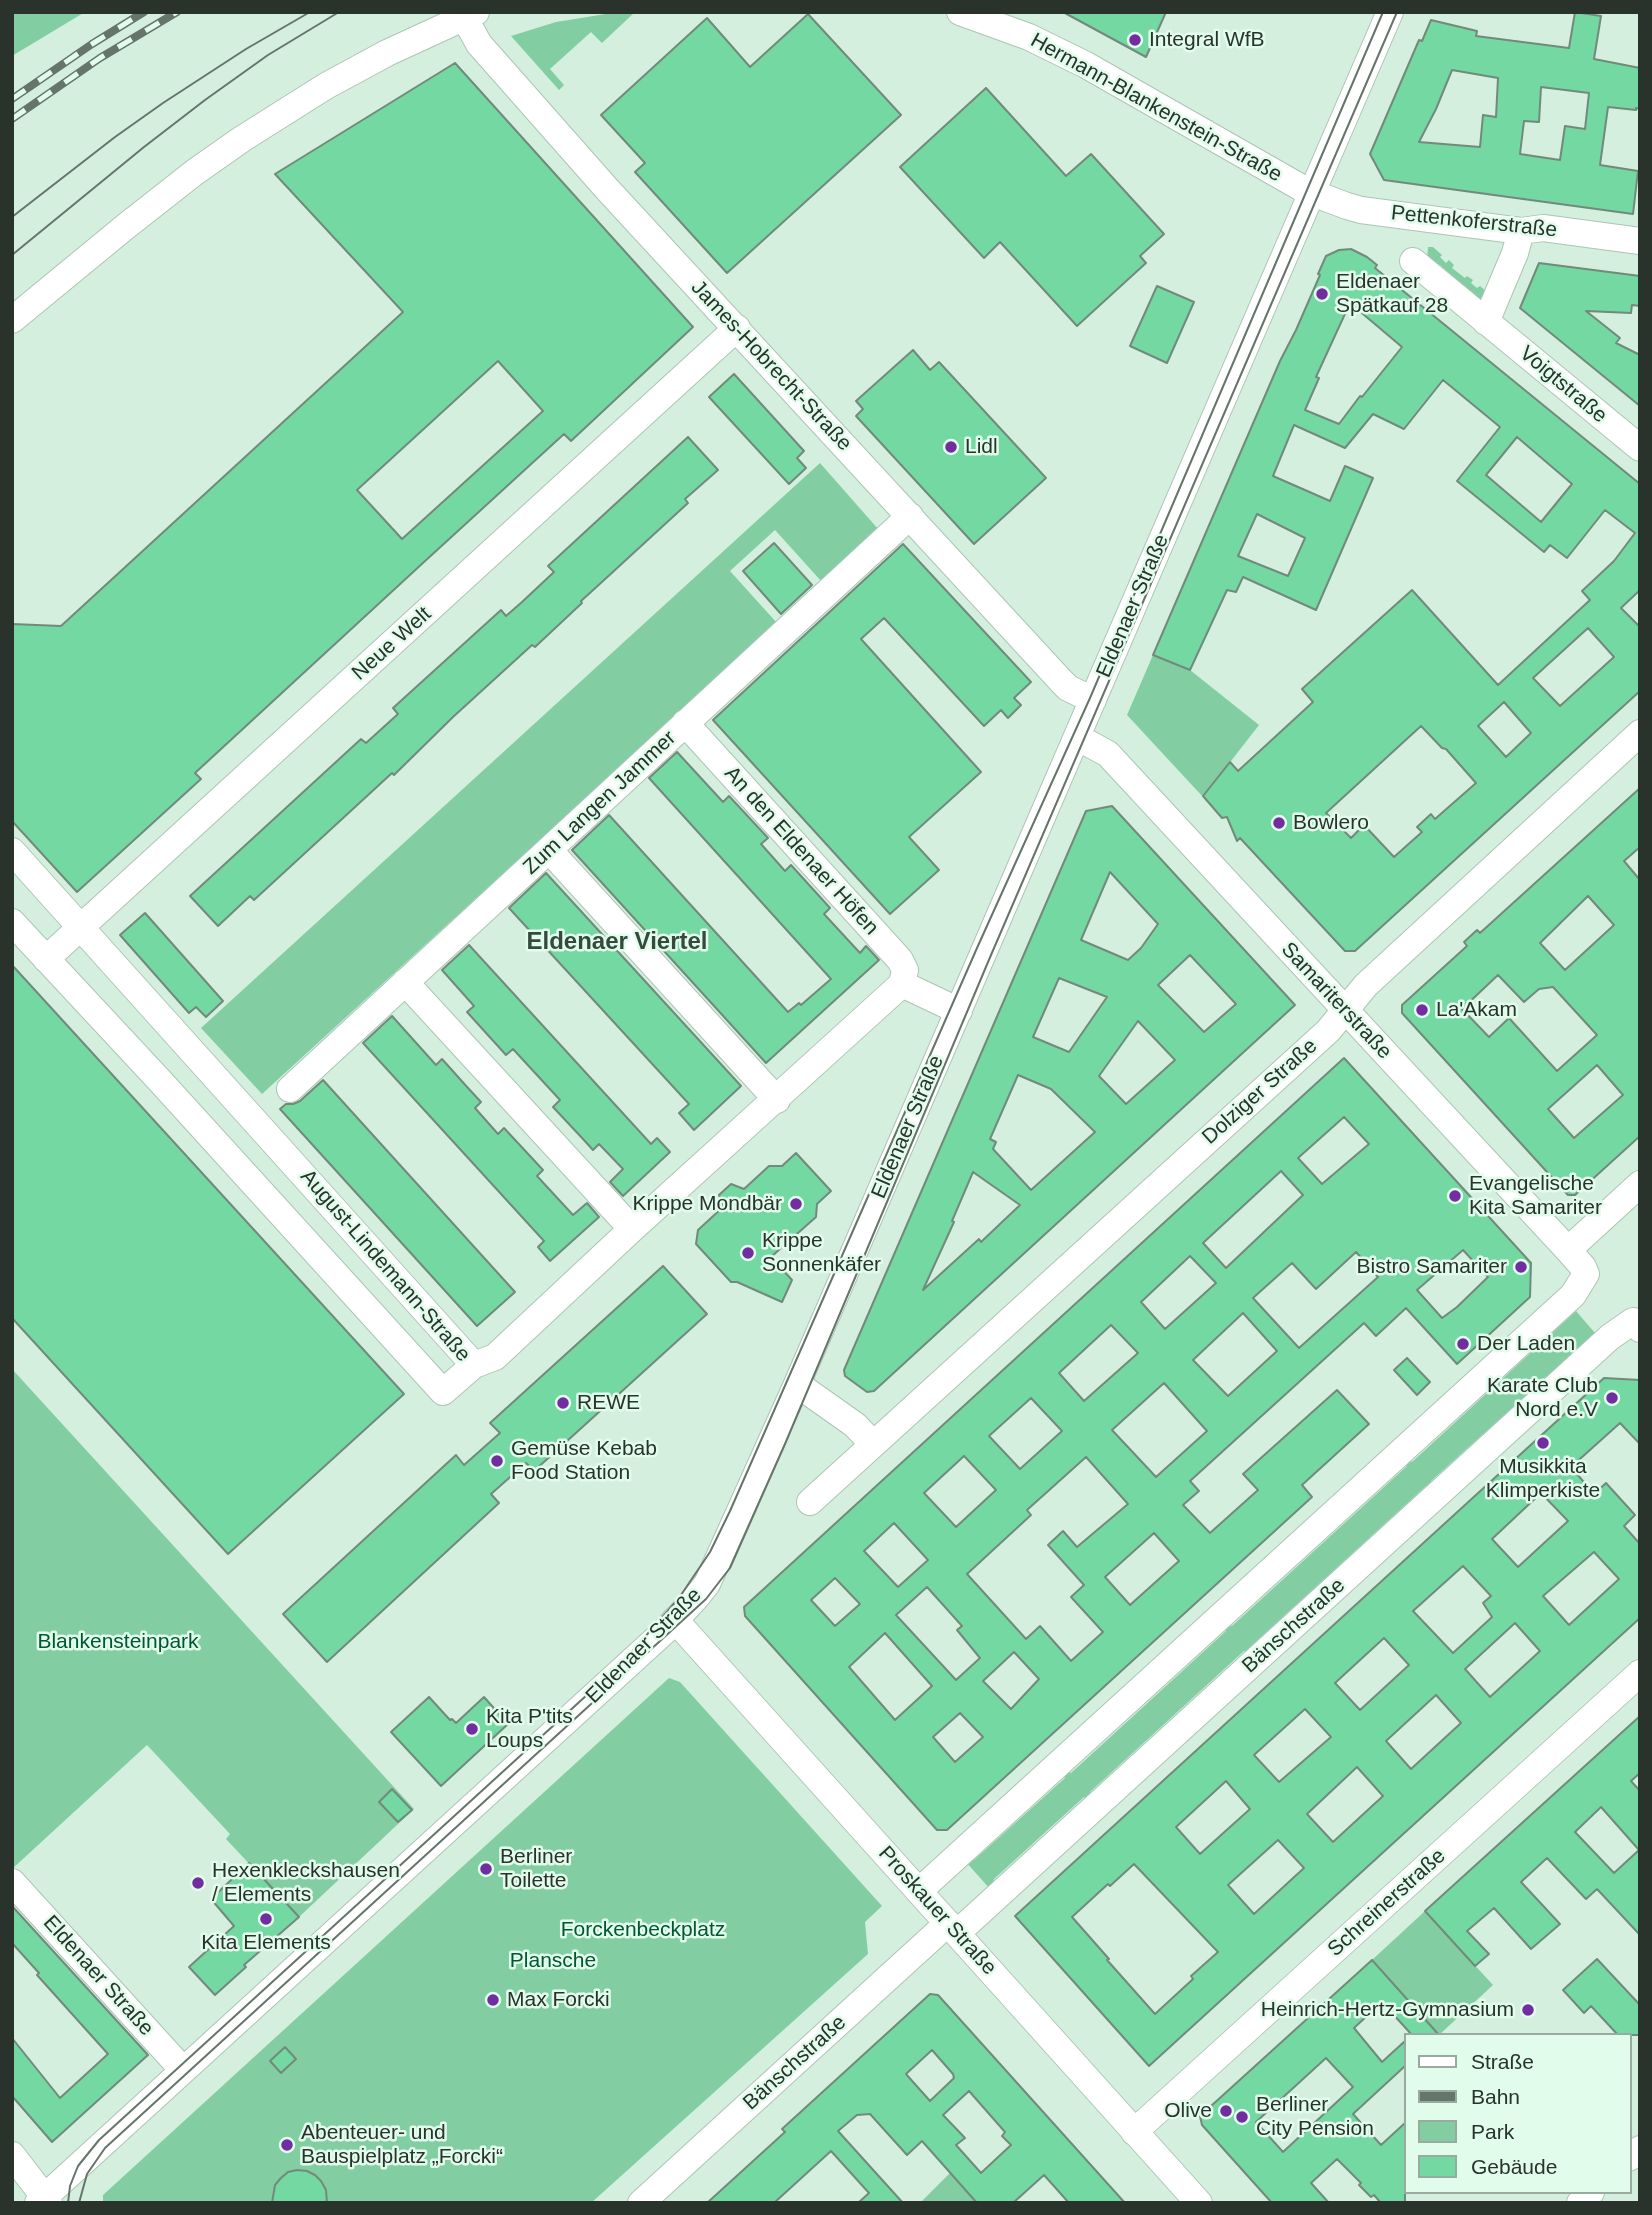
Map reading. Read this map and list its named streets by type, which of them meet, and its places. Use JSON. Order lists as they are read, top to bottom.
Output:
{
  "streets": {
    "street": [
      "Hermann-Blankenstein-Straße",
      "Pettenkoferstraße",
      "James-Hobrecht-Straße",
      "Voigtstraße",
      "Eldenaer Straße",
      "Neue Welt",
      "Zum Langen Jammer",
      "An den Eldenaer Höfen",
      "Samariterstraße",
      "Dolziger Straße",
      "August-Lindemann-Straße",
      "Bänschstraße",
      "Schreinerstraße",
      "Proskauer Straße"
    ]
  },
  "crossings": [
    ["Hermann-Blankenstein-Straße", "Pettenkoferstraße"],
    ["Hermann-Blankenstein-Straße", "Eldenaer Straße"],
    ["Pettenkoferstraße", "Eldenaer Straße"],
    ["James-Hobrecht-Straße", "Eldenaer Straße"],
    ["James-Hobrecht-Straße", "Neue Welt"],
    ["James-Hobrecht-Straße", "Zum Langen Jammer"],
    ["Eldenaer Straße", "Samariterstraße"],
    ["Eldenaer Straße", "Proskauer Straße"],
    ["Neue Welt", "August-Lindemann-Straße"],
    ["Zum Langen Jammer", "An den Eldenaer Höfen"],
    ["Samariterstraße", "Dolziger Straße"],
    ["Samariterstraße", "Proskauer Straße"],
    ["Bänschstraße", "Proskauer Straße"],
    ["Schreinerstraße", "Proskauer Straße"]
  ],
  "districts": ["Eldenaer Viertel"],
  "parks": ["Blankensteinpark", "Forckenbeckplatz", "Plansche"],
  "places": [
    "Integral WfB",
    "Eldenaer Spätkauf 28",
    "Lidl",
    "Bowlero",
    "La'Akam",
    "Evangelische Kita Samariter",
    "Krippe Mondbär",
    "Krippe Sonnenkäfer",
    "Bistro Samariter",
    "Der Laden",
    "Karate Club Nord e.V",
    "REWE",
    "Musikkita Klimperkiste",
    "Gemüse Kebab Food Station",
    "Kita P'tits Loups",
    "Berliner Toilette",
    "Hexenkleckshausen / Elements",
    "Kita Elements",
    "Max Forcki",
    "Heinrich-Hertz-Gymnasium",
    "Olive",
    "Berliner City Pension",
    "Abenteuer- und Bauspielplatz „Forcki“"
  ],
  "legend": [
    "Straße",
    "Bahn",
    "Park",
    "Gebäude"
  ]
}
